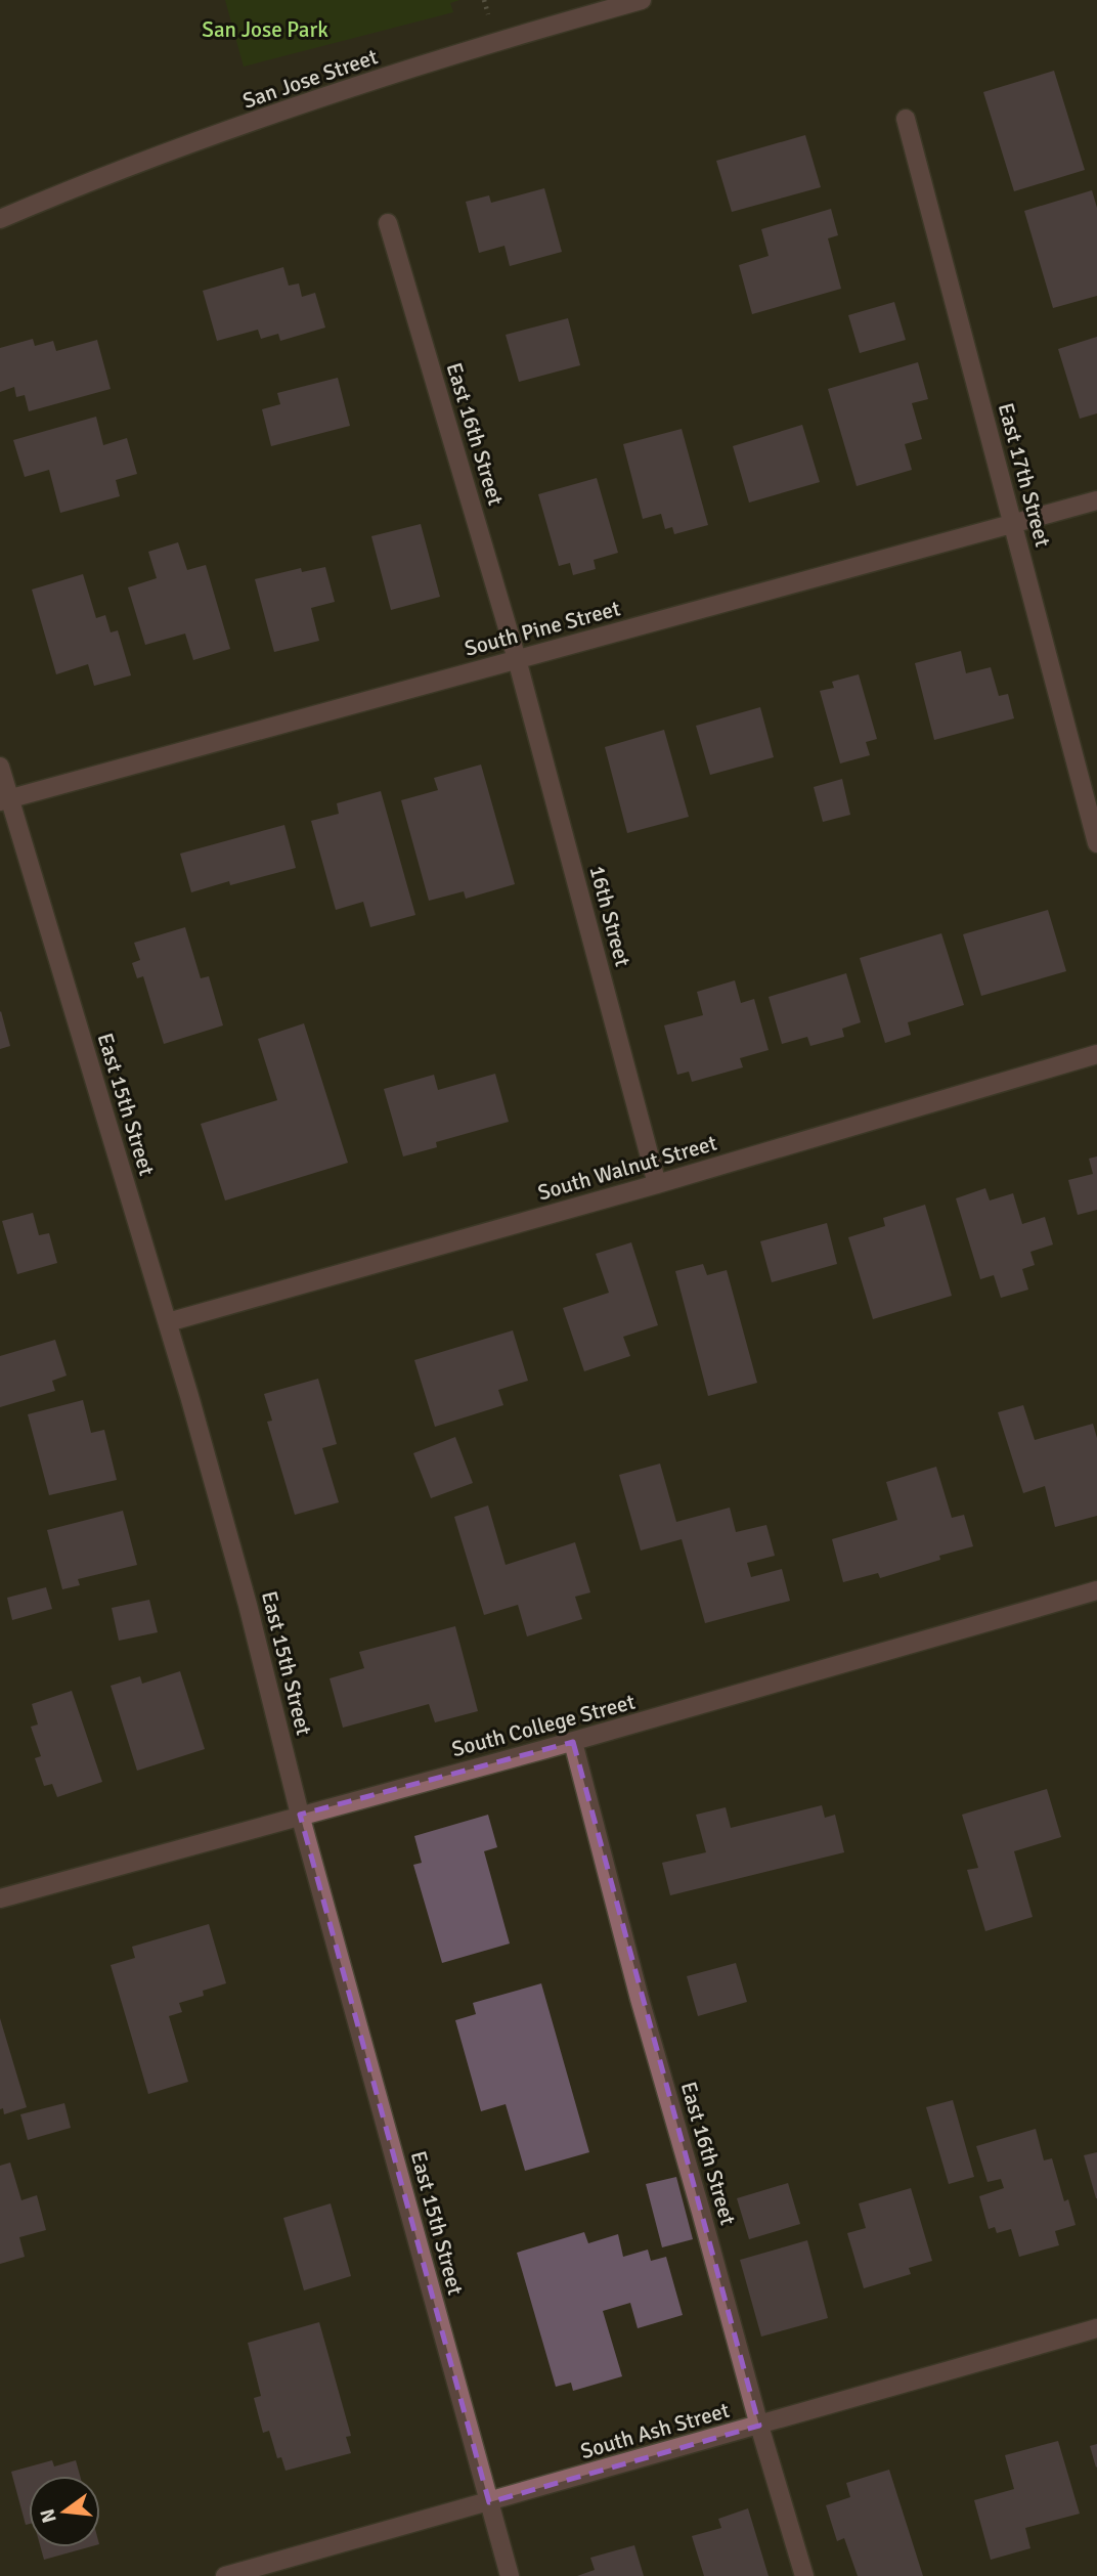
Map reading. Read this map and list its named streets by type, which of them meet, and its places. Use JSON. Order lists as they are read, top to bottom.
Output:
{
  "streets": {
    "street": [
      "San Jose Street",
      "East 16th Street",
      "East 17th Street",
      "South Pine Street",
      "16th Street",
      "East 15th Street",
      "South Walnut Street",
      "South College Street",
      "South Ash Street"
    ]
  },
  "crossings": [
    ["East 16th Street", "South Pine Street"],
    ["East 16th Street", "16th Street"],
    ["East 16th Street", "South College Street"],
    ["East 16th Street", "South Ash Street"],
    ["East 17th Street", "South Pine Street"],
    ["South Pine Street", "16th Street"],
    ["South Pine Street", "East 15th Street"],
    ["16th Street", "South Walnut Street"],
    ["East 15th Street", "South Walnut Street"],
    ["East 15th Street", "South College Street"],
    ["East 15th Street", "South Ash Street"]
  ],
  "parks": ["San Jose Park"],
  "north": "left"
}
